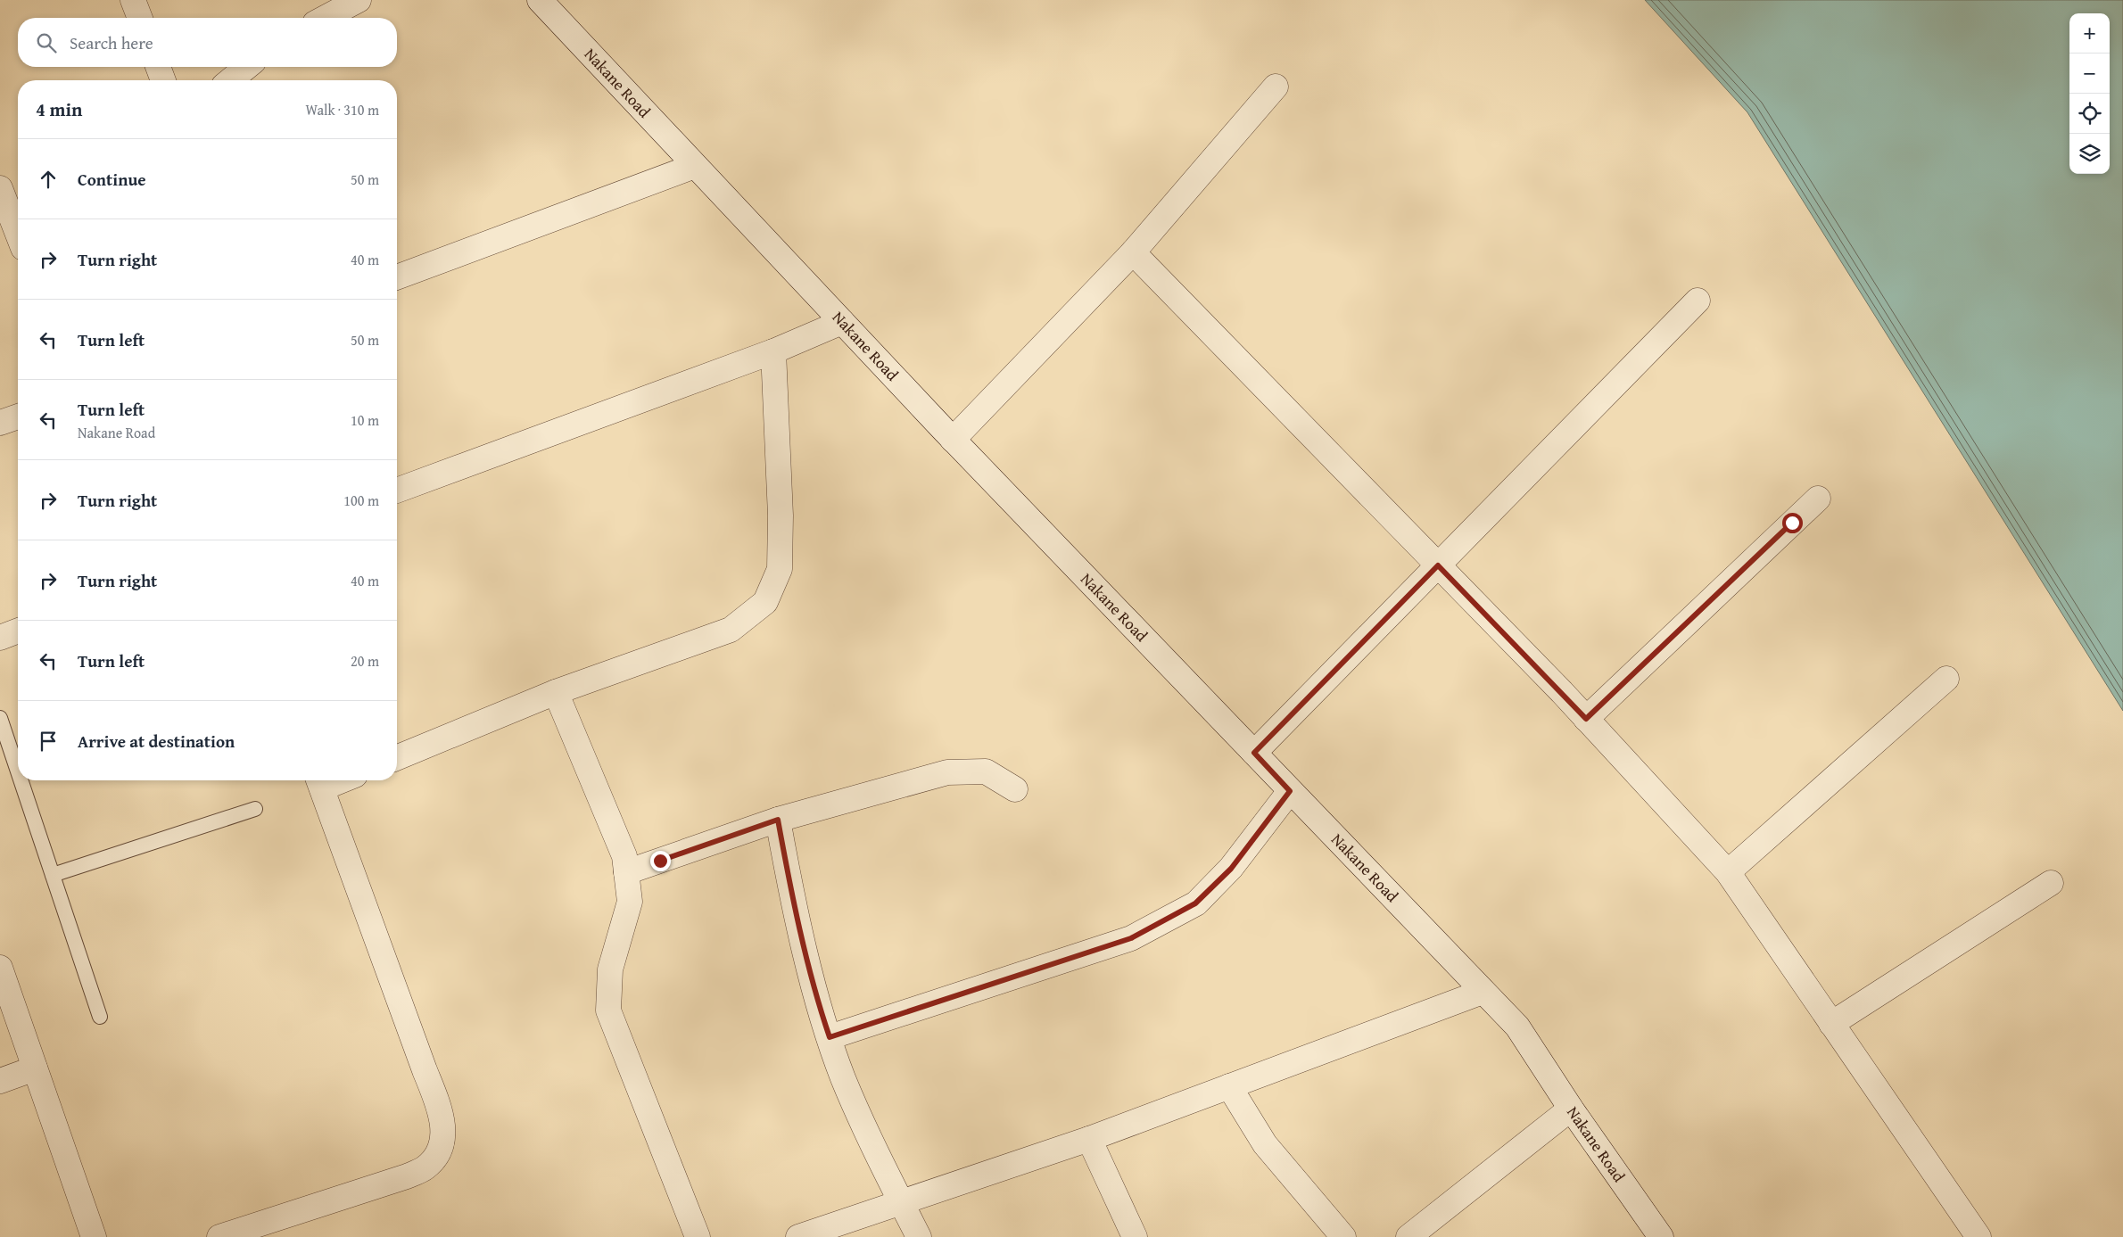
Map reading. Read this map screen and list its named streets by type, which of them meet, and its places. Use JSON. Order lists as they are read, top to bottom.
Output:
{
  "streets": {
    "street": ["Nakane Road"]
  },
  "page": {
    "map_buttons": ["+", "−"],
    "search": "Search here",
    "heading": ["4 min", "Walk · 310 m"],
    "list": [
      ["Continue", "50 m"],
      ["Turn right", "40 m"],
      ["Turn left", "50 m"],
      ["Turn left", "Nakane Road", "10 m"],
      ["Turn right", "100 m"],
      ["Turn right", "40 m"],
      ["Turn left", "20 m"],
      "Arrive at destination"
    ]
  }
}
